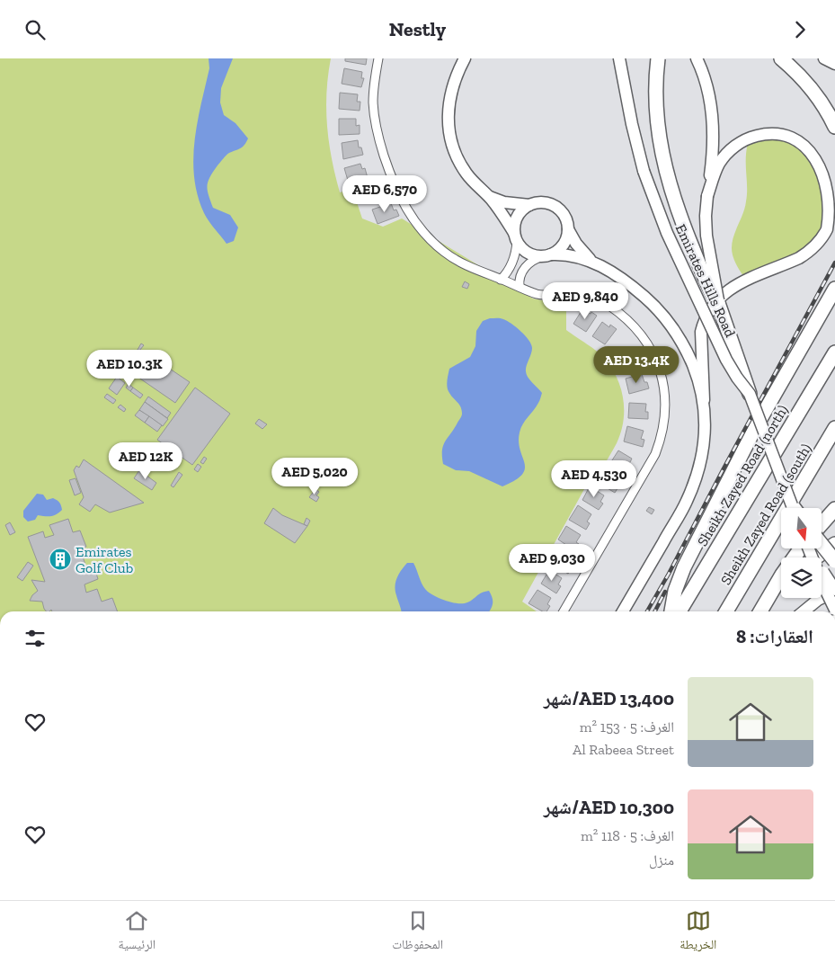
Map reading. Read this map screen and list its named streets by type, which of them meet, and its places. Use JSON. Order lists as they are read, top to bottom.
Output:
{
  "streets": {
    "highway": ["Sheikh Zayed Road (north)", "Sheikh Zayed Road (south)"],
    "main road": ["Emirates Hills Road"]
  },
  "places": {
    "building": ["Emirates Golf Club"]
  },
  "north": "bottom",
  "page": {
    "header": "Nestly",
    "price": [
      "AED 6,570",
      "AED 9,840",
      "AED 13.4K",
      "AED 10.3K",
      "AED 12K",
      "AED 5,020",
      "AED 4,530",
      "AED 9,030"
    ],
    "heading": "العقارات: 8",
    "list": [
      {
        "name": "AED 13,400/شهر",
        "note": "الغرف: 5 · 153 m² · Al Rabeea Street"
      },
      {
        "name": "AED 10,300/شهر",
        "note": "الغرف: 5 · 118 m² · منزل"
      }
    ],
    "tabs": ["الخريطة", "المحفوظات", "الرئيسية"]
  }
}
